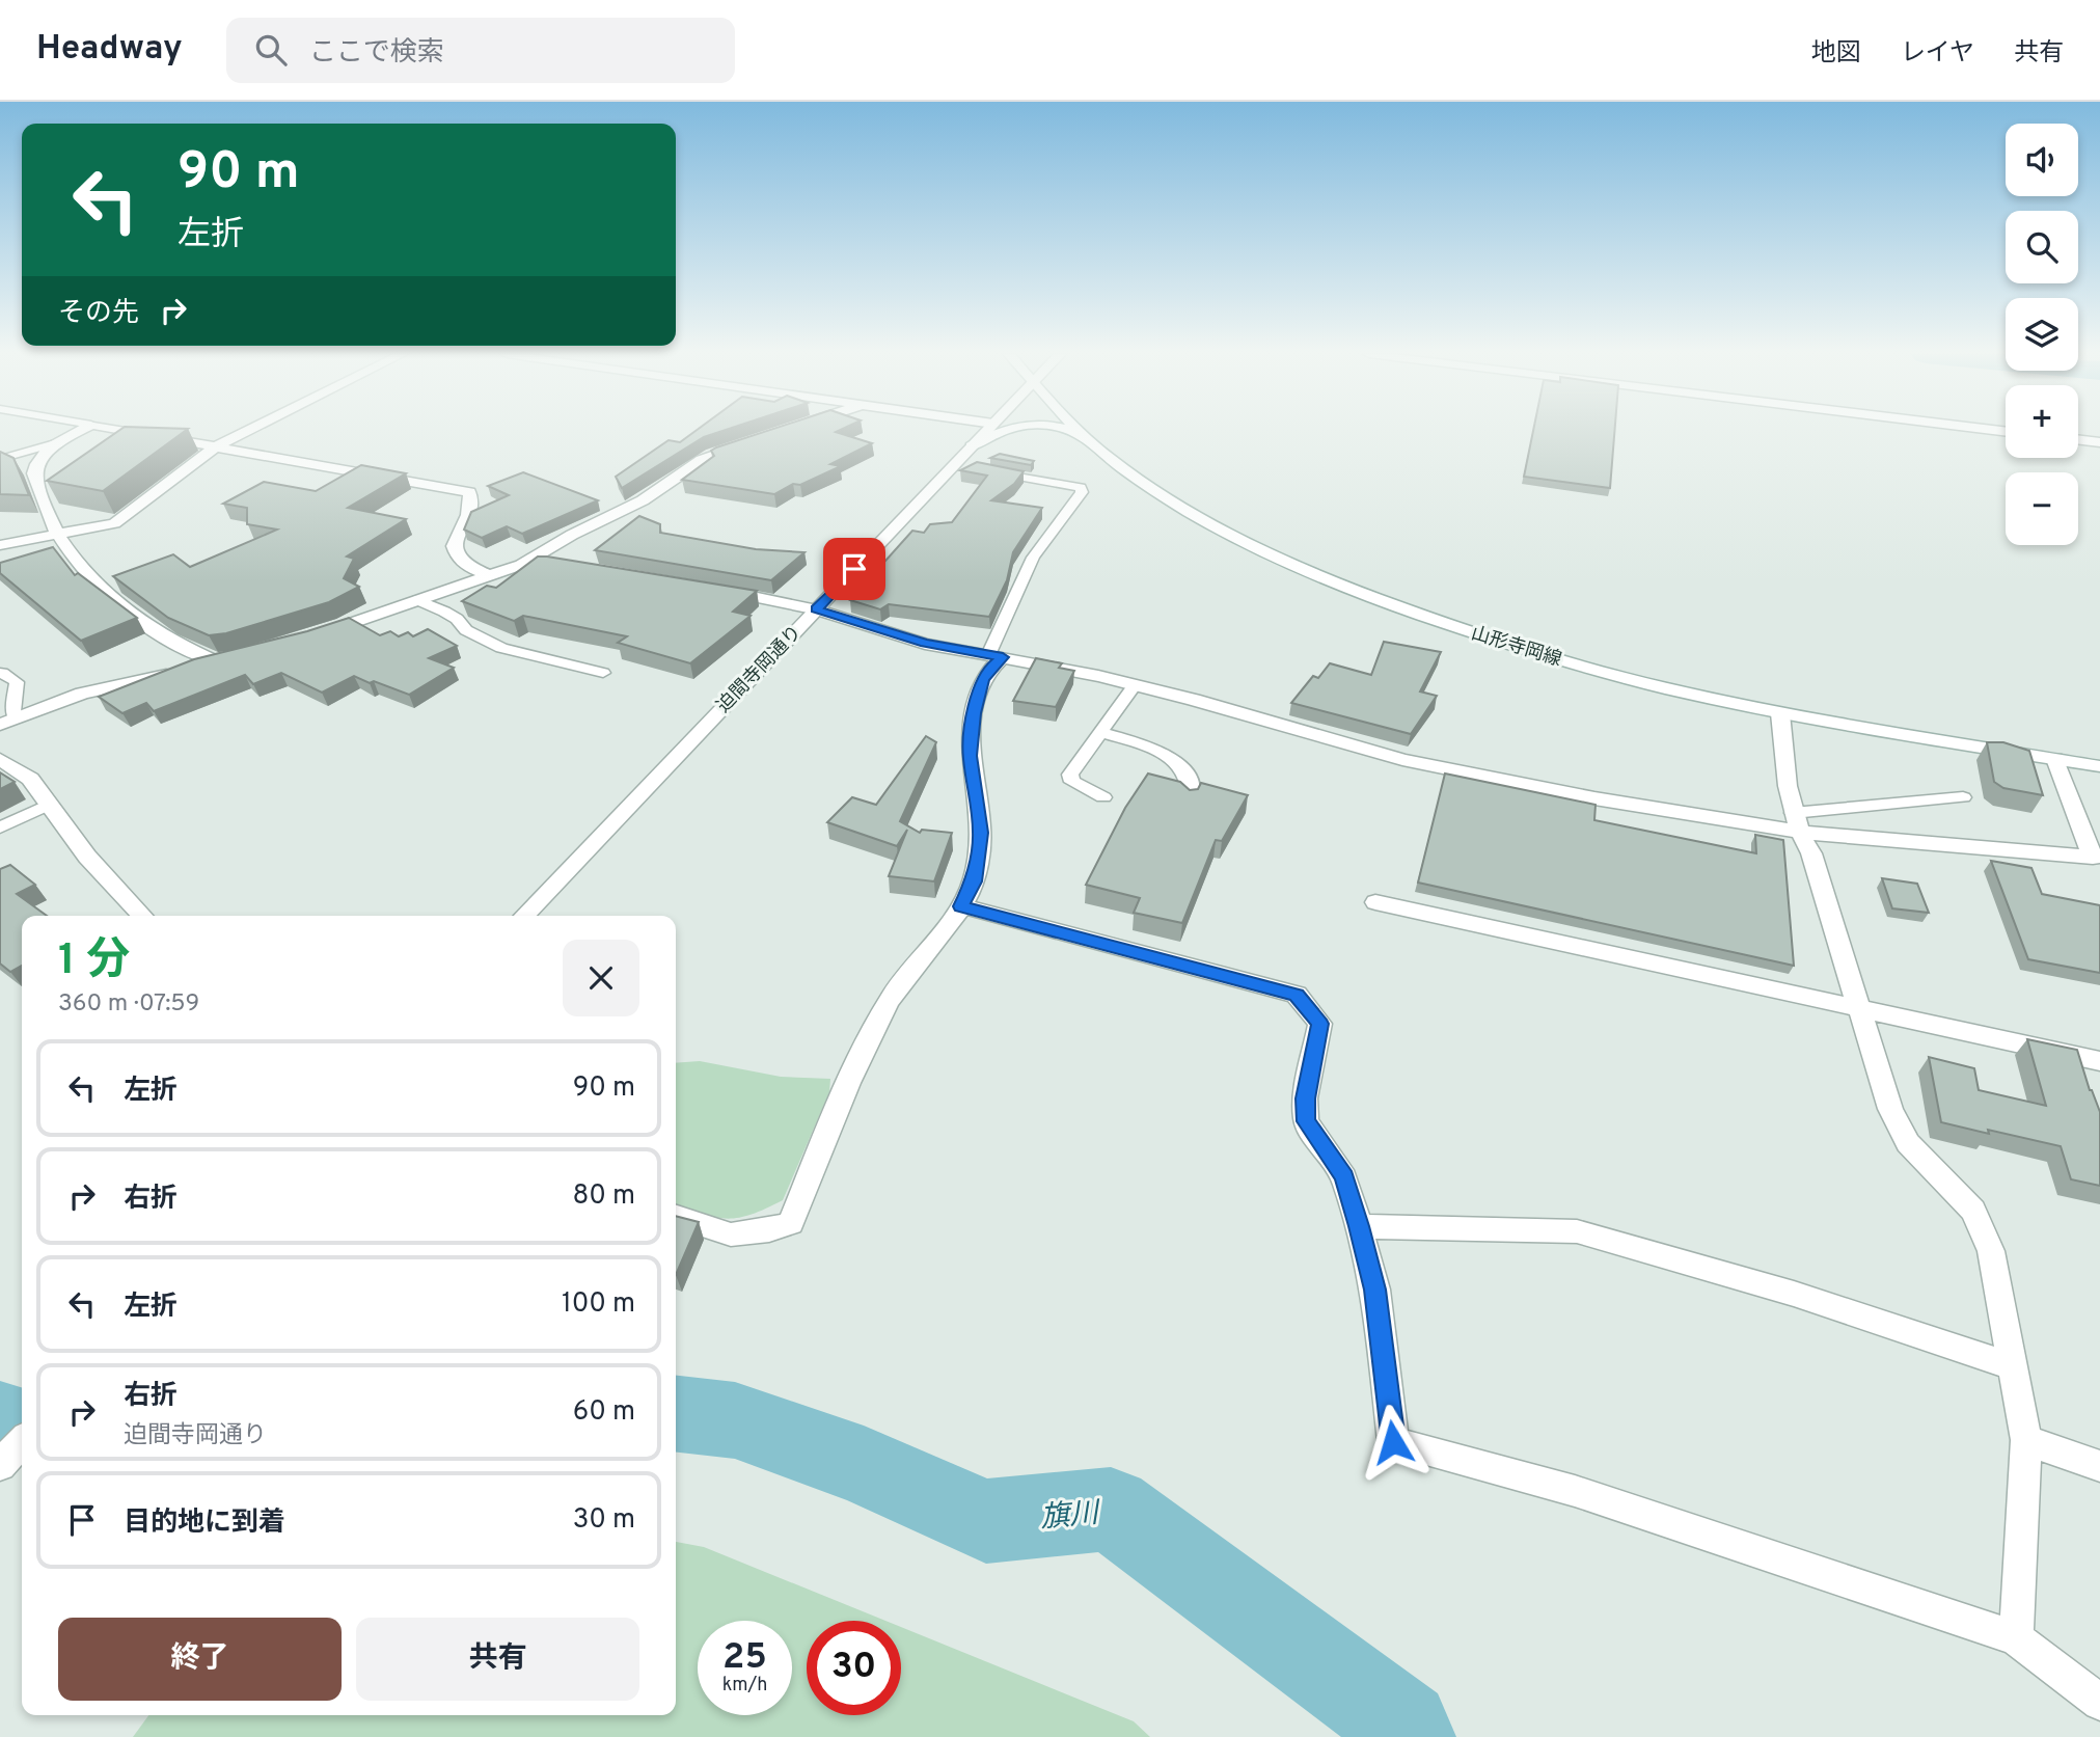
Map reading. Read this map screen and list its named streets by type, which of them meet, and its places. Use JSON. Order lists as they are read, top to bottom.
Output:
{
  "streets": {
    "street": ["山形寺岡線", "迫間寺岡通り"]
  },
  "water": ["旗川"],
  "page": {
    "header": "Headway",
    "search": "ここで検索",
    "nav": ["地図", "レイヤ", "共有"],
    "map_buttons": ["+", "−"],
    "turn": ["90 m", "左折"],
    "then": "その先",
    "heading": ["1 分", "360 m · 07:59"],
    "list": [
      {
        "name": "左折",
        "value": "90 m"
      },
      {
        "name": "右折",
        "value": "80 m"
      },
      {
        "name": "左折",
        "value": "100 m"
      },
      {
        "name": "右折",
        "note": "迫間寺岡通り",
        "value": "60 m"
      },
      {
        "name": "目的地に到着",
        "value": "30 m"
      }
    ],
    "buttons": ["終了", "共有"],
    "speed": "25 km/h",
    "limit": "30"
  }
}
